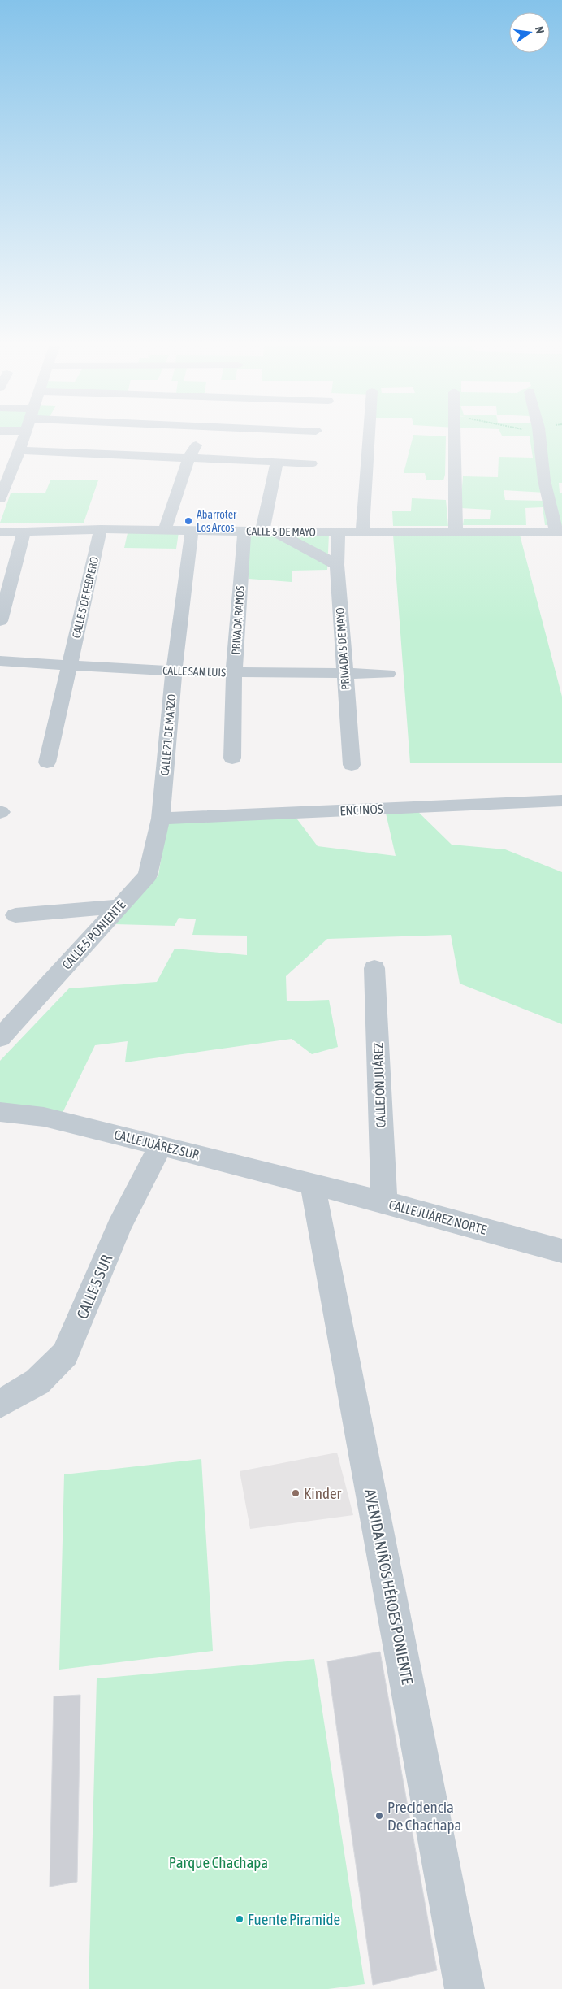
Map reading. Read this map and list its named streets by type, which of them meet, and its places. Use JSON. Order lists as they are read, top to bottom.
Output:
{
  "streets": {
    "street": [
      "CALLE 5 DE MAYO",
      "CALLE 5 DE FEBRERO",
      "PRIVADA RAMOS",
      "PRIVADA 5 DE MAYO",
      "CALLE SAN LUIS",
      "CALLE 21 DE MARZO",
      "ENCINOS",
      "CALLE 5 PONIENTE",
      "CALLEJÓN JUÁREZ",
      "CALLE JUÁREZ SUR",
      "CALLE JUÁREZ NORTE",
      "CALLE 5 SUR",
      "AVENIDA NIÑOS HÉROES PONIENTE"
    ]
  },
  "crossings": [
    ["CALLE 5 DE MAYO", "CALLE 5 DE FEBRERO"],
    ["CALLE 5 DE MAYO", "PRIVADA RAMOS"],
    ["CALLE 5 DE MAYO", "PRIVADA 5 DE MAYO"],
    ["CALLE 5 DE MAYO", "CALLE 21 DE MARZO"],
    ["CALLE 5 DE FEBRERO", "CALLE SAN LUIS"],
    ["PRIVADA RAMOS", "CALLE SAN LUIS"],
    ["PRIVADA 5 DE MAYO", "CALLE SAN LUIS"],
    ["CALLE SAN LUIS", "CALLE 21 DE MARZO"],
    ["CALLE 21 DE MARZO", "ENCINOS"],
    ["CALLE 21 DE MARZO", "CALLE 5 PONIENTE"],
    ["ENCINOS", "CALLE 5 PONIENTE"],
    ["CALLEJÓN JUÁREZ", "CALLE JUÁREZ NORTE"],
    ["CALLE JUÁREZ SUR", "CALLE JUÁREZ NORTE"],
    ["CALLE JUÁREZ SUR", "CALLE 5 SUR"],
    ["CALLE JUÁREZ SUR", "AVENIDA NIÑOS HÉROES PONIENTE"],
    ["CALLE JUÁREZ NORTE", "AVENIDA NIÑOS HÉROES PONIENTE"]
  ],
  "parks": ["Parque Chachapa"],
  "places": [
    "Abarroter Los Arcos",
    "Kinder",
    "Precidencia De Chachapa",
    "Fuente Piramide"
  ],
  "north": "right"
}
